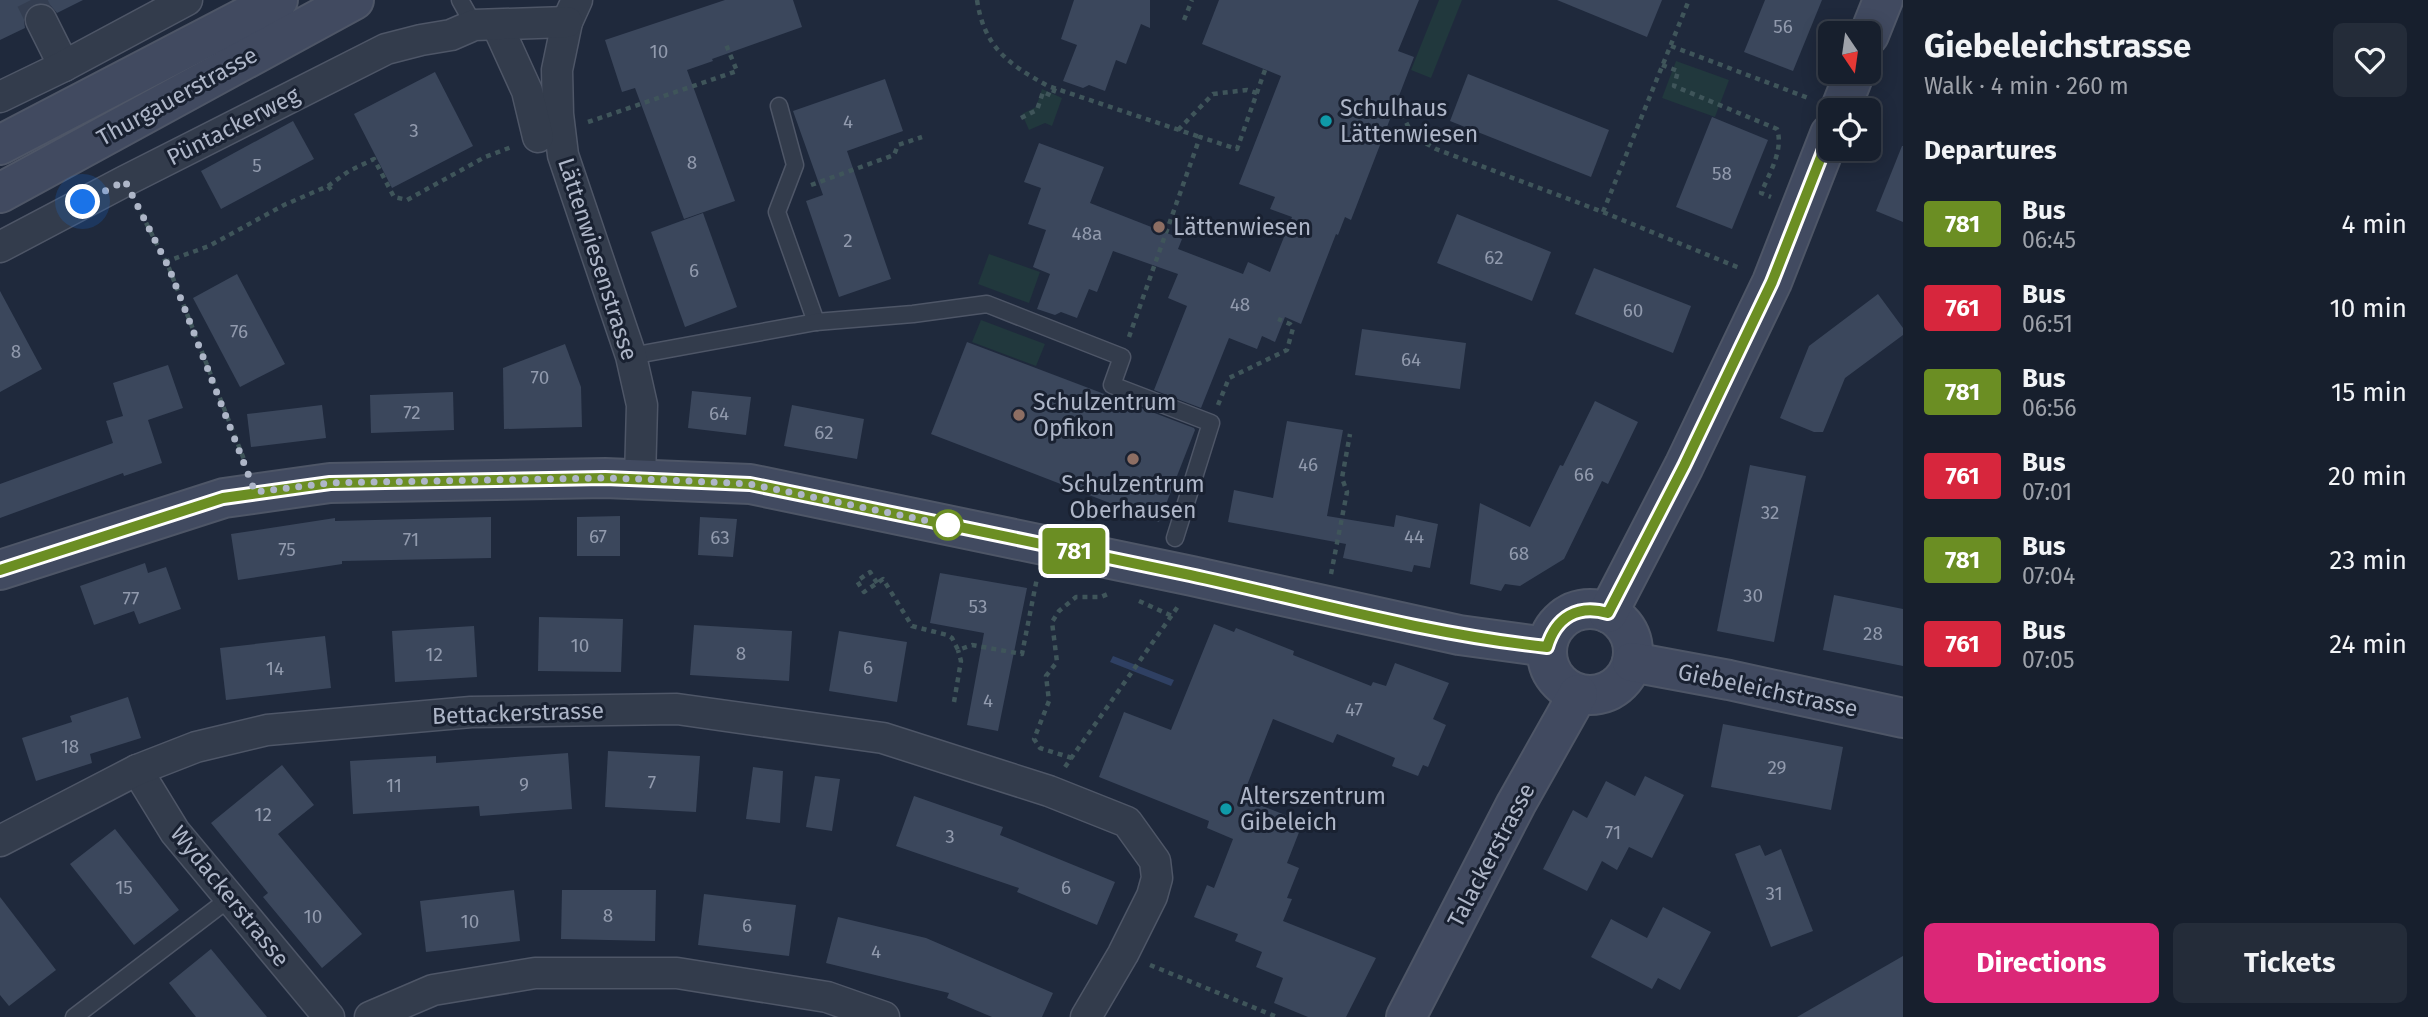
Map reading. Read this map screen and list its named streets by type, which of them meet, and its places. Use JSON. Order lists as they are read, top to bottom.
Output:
{
  "streets": {
    "street": [
      "Thurgauerstrasse",
      "Püntackerweg",
      "Lättenwiesenstrasse",
      "Giebeleichstrasse",
      "Bettackerstrasse",
      "Talackerstrasse",
      "Wydackerstrasse"
    ]
  },
  "crossings": [
    ["Püntackerweg", "Lättenwiesenstrasse"],
    ["Giebeleichstrasse", "Talackerstrasse"],
    ["Bettackerstrasse", "Wydackerstrasse"]
  ],
  "places": [
    "Schulhaus Lättenwiesen",
    "Lättenwiesen",
    "Schulzentrum Opfikon",
    "Schulzentrum Oberhausen",
    "Alterszentrum Gibeleich"
  ],
  "lines": ["bus line 781"],
  "house_numbers": [
    "56",
    "10",
    "4",
    "3",
    "8",
    "5",
    "58",
    "48a",
    "2",
    "62",
    "6",
    "48",
    "60",
    "76",
    "8",
    "64",
    "70",
    "72",
    "64",
    "62",
    "46",
    "66",
    "32",
    "67",
    "44",
    "63",
    "71",
    "75",
    "68",
    "30",
    "77",
    "53",
    "28",
    "10",
    "8",
    "12",
    "6",
    "14",
    "4",
    "47",
    "18",
    "29",
    "7",
    "9",
    "11",
    "12",
    "71",
    "3",
    "15",
    "6",
    "31",
    "8",
    "10",
    "10",
    "6",
    "4"
  ],
  "north": "bottom",
  "page": {
    "on_map": "781",
    "heading": [
      ["Giebeleichstrasse", "Walk · 4 min · 260 m"],
      "Departures"
    ],
    "list": [
      {
        "mark": "781",
        "name": "Bus",
        "note": "06:45",
        "value": "4 min"
      },
      {
        "mark": "761",
        "name": "Bus",
        "note": "06:51",
        "value": "10 min"
      },
      {
        "mark": "781",
        "name": "Bus",
        "note": "06:56",
        "value": "15 min"
      },
      {
        "mark": "761",
        "name": "Bus",
        "note": "07:01",
        "value": "20 min"
      },
      {
        "mark": "781",
        "name": "Bus",
        "note": "07:04",
        "value": "23 min"
      },
      {
        "mark": "761",
        "name": "Bus",
        "note": "07:05",
        "value": "24 min"
      }
    ],
    "buttons": ["Directions", "Tickets"]
  }
}
